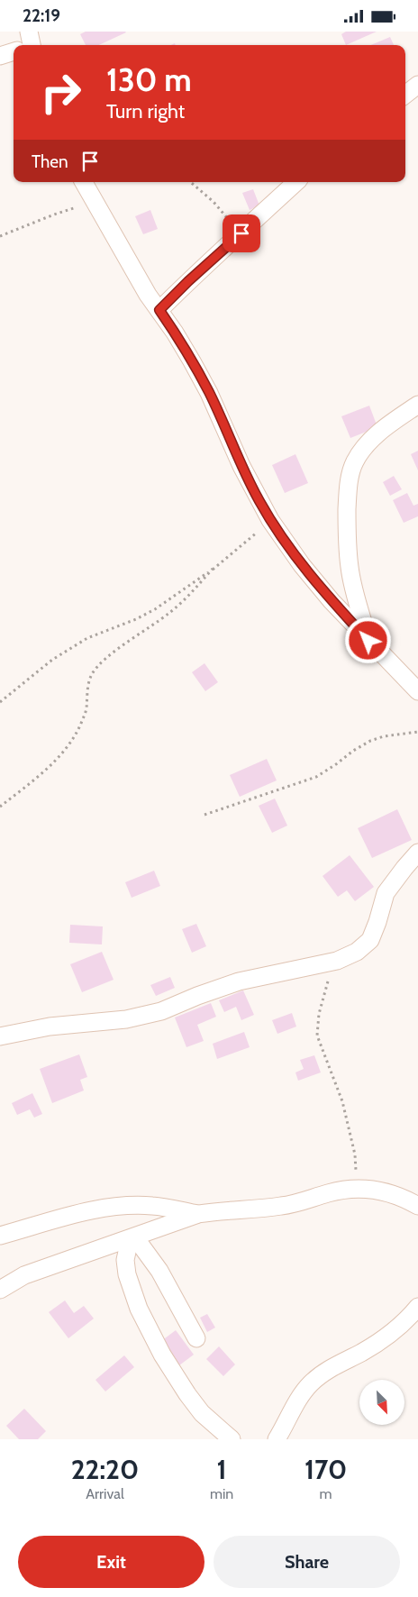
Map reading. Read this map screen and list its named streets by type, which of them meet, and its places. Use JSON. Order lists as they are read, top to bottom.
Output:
{
  "north": "bottom right",
  "page": {
    "status": "22:19",
    "turn": ["130 m", "Turn right"],
    "then": "Then",
    "eta": [
      "22:20",
      "Arrival",
      "1",
      "min",
      "170",
      "m"
    ],
    "buttons": ["Exit", "Share"]
  }
}
